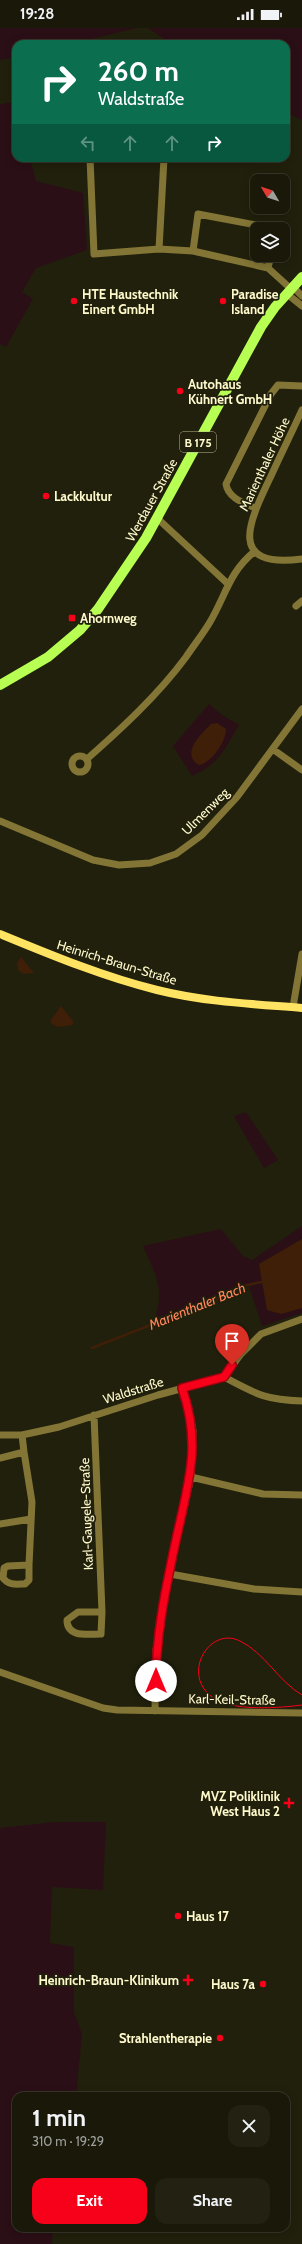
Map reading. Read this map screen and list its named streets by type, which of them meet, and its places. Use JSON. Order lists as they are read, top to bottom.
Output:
{
  "streets": {
    "main road": ["B 175", "Werdauer Straße"],
    "street": [
      "Marienthaler Höhe",
      "Ulmenweg",
      "Heinrich-Braun-Straße",
      "Waldstraße",
      "Karl-Gaugele-Straße",
      "Karl-Keil-Straße"
    ]
  },
  "crossings": [
    ["Waldstraße", "Karl-Gaugele-Straße"]
  ],
  "water": ["Marienthaler Bach"],
  "places": {
    "other": [
      "HTE Haustechnik Einert GmbH",
      "Paradise Island",
      "Autohaus Kühnert GmbH",
      "Lackkultur",
      "Haus 17",
      "Haus 7a",
      "Strahlentherapie"
    ],
    "transit": ["Ahornweg"],
    "health": ["MVZ Poliklinik West Haus 2", "Heinrich-Braun-Klinikum"]
  },
  "north": "top left",
  "page": {
    "status": "19:28",
    "turn": ["260 m", "Waldstraße"],
    "heading": ["1 min", "310 m · 19:29"],
    "buttons": ["Exit", "Share"]
  }
}
